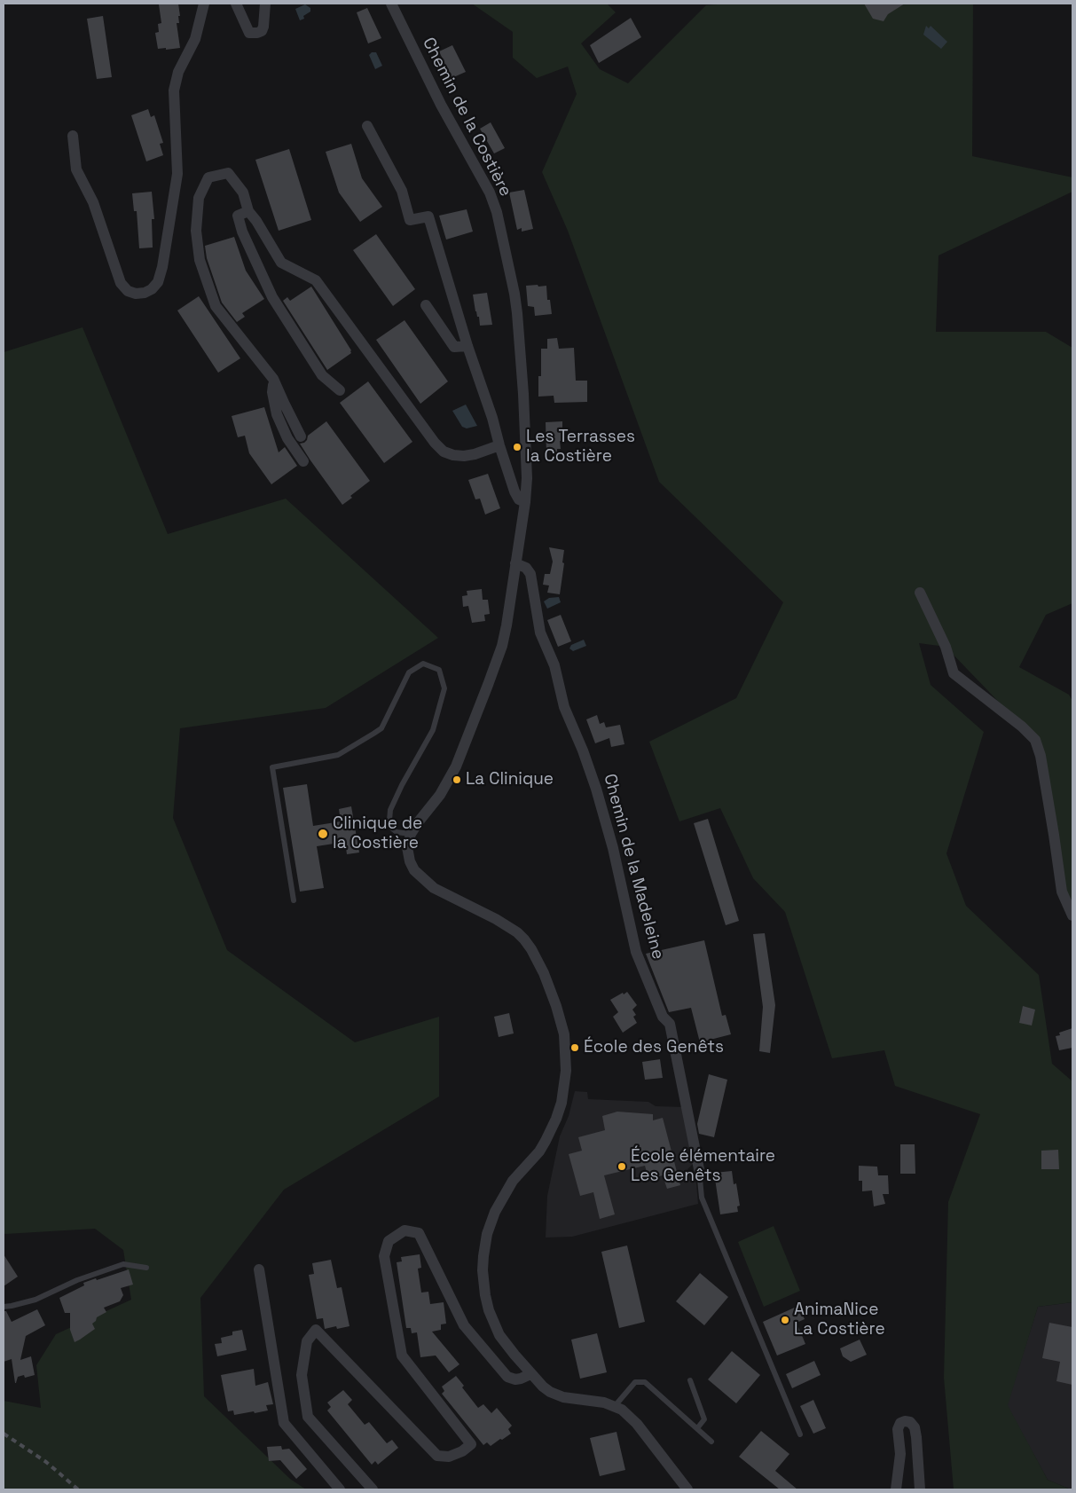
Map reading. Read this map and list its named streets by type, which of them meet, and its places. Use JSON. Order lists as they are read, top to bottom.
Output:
{
  "streets": {
    "street": ["Chemin de la Costière", "Chemin de la Madeleine"]
  },
  "crossings": [
    ["Chemin de la Costière", "Chemin de la Madeleine"]
  ],
  "places": [
    "Les Terrasses la Costière",
    "La Clinique",
    "Clinique de la Costière",
    "École des Genêts",
    "École élémentaire Les Genêts",
    "AnimaNice La Costière"
  ]
}
